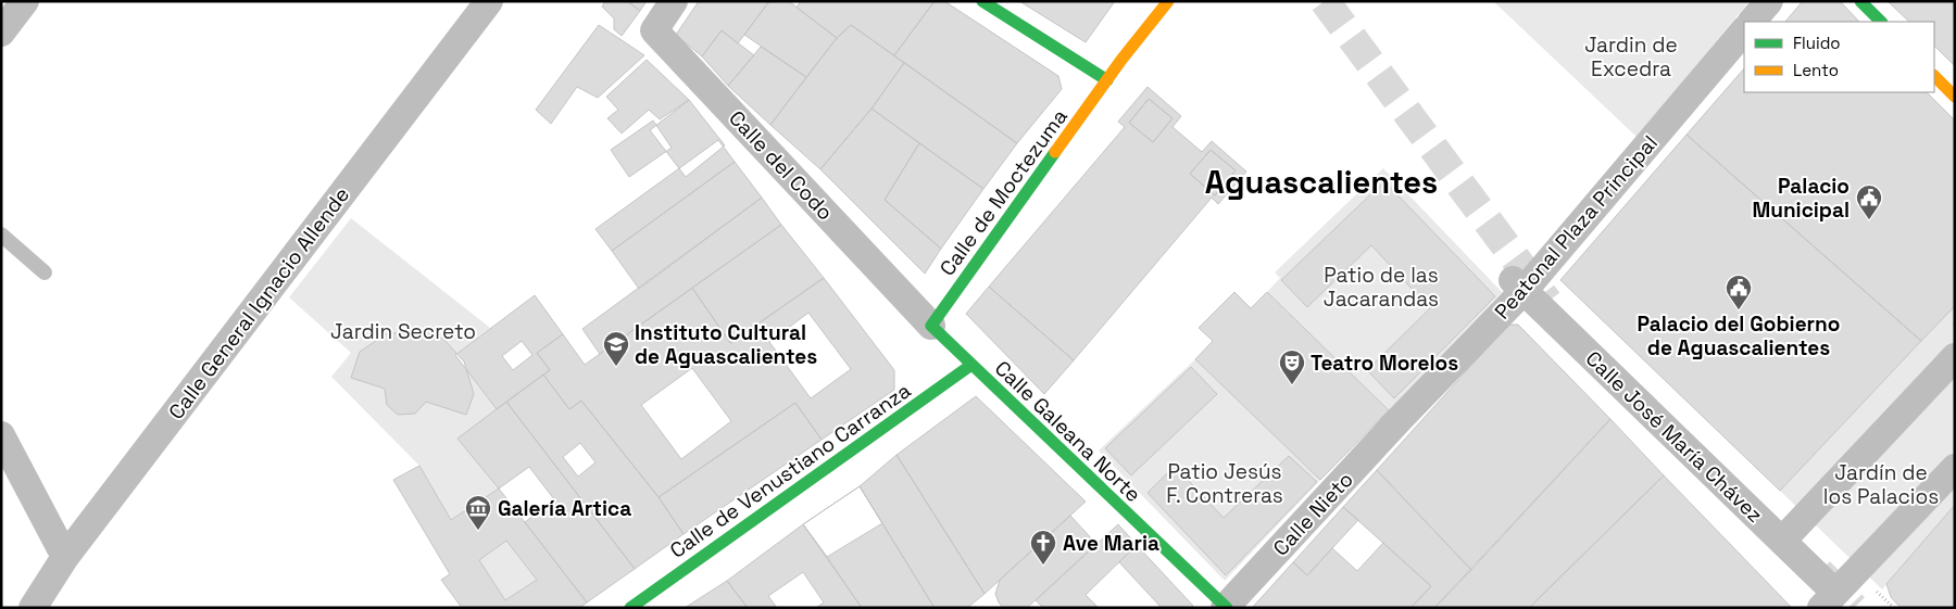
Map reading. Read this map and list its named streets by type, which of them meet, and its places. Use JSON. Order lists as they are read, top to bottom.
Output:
{
  "streets": {
    "main road": ["Calle de Moctezuma", "Calle Galeana Norte", "Calle de Venustiano Carranza"],
    "street": [
      "Calle del Codo",
      "Peatonal Plaza Principal",
      "Calle General Ignacio Allende",
      "Calle José María Chávez",
      "Calle Nieto"
    ]
  },
  "crossings": [
    ["Calle del Codo", "Calle de Moctezuma"],
    ["Calle del Codo", "Calle Galeana Norte"],
    ["Calle de Moctezuma", "Calle Galeana Norte"],
    ["Peatonal Plaza Principal", "Calle José María Chávez"],
    ["Peatonal Plaza Principal", "Calle Nieto"],
    ["Calle Galeana Norte", "Calle de Venustiano Carranza"],
    ["Calle Galeana Norte", "Calle Nieto"]
  ],
  "districts": ["Aguascalientes"],
  "parks": [
    "Jardin de Excedra",
    "Patio de las Jacarandas",
    "Jardin Secreto",
    "Patio Jesús F. Contreras",
    "Jardín de los Palacios"
  ],
  "places": {
    "public building": ["Palacio Municipal", "Palacio del Gobierno de Aguascalientes"],
    "school or university": ["Instituto Cultural de Aguascalientes"],
    "theatre": ["Teatro Morelos"],
    "museum": ["Galería Artica"],
    "church": ["Ave Maria"]
  },
  "legend": ["Fluido", "Lento"]
}
